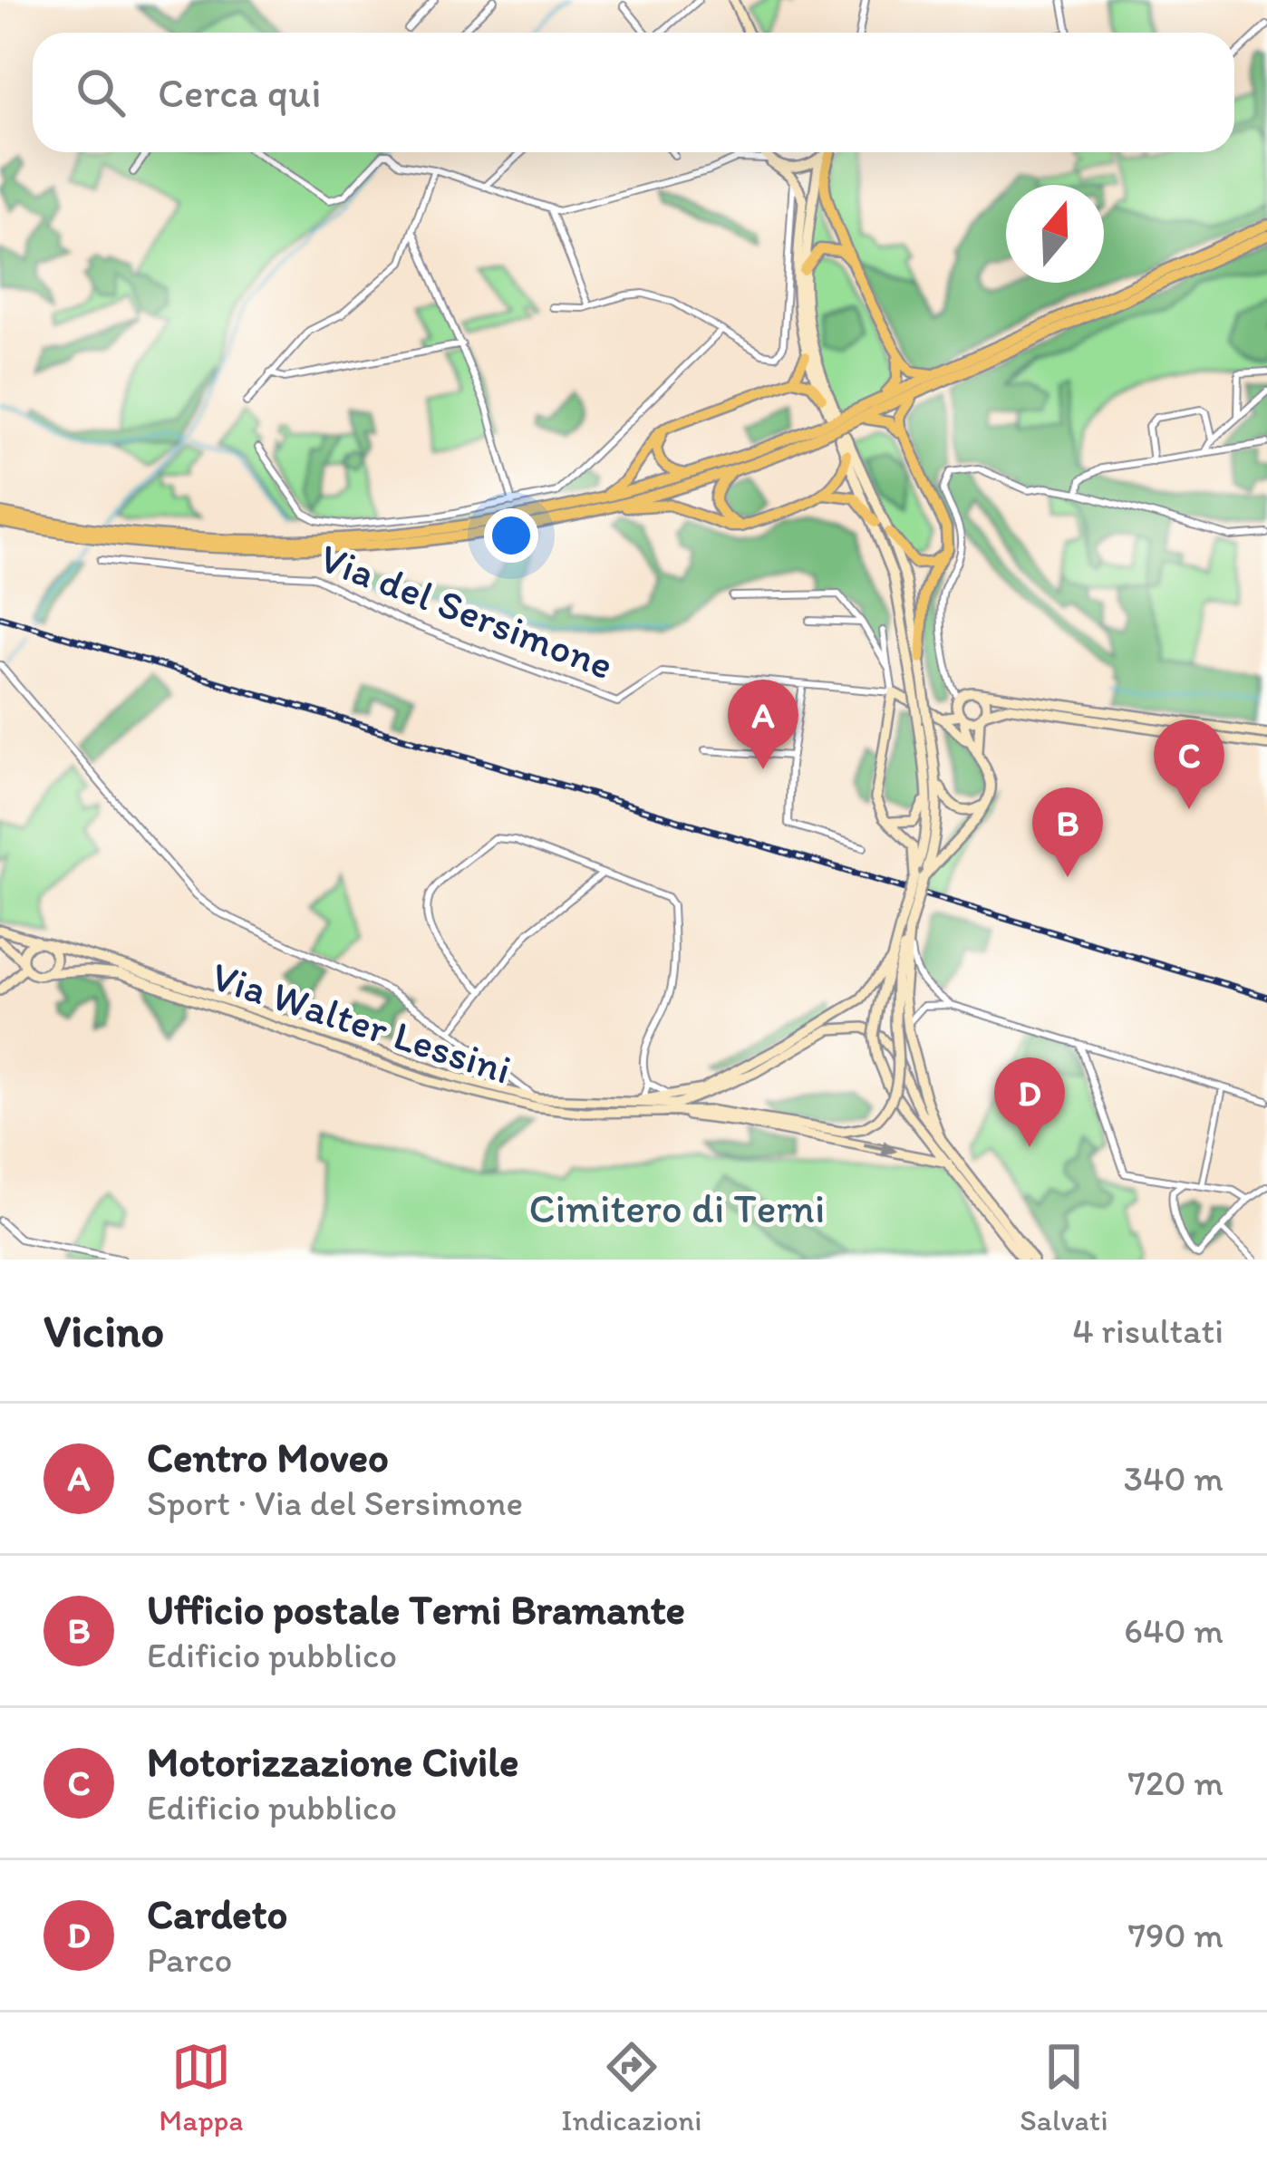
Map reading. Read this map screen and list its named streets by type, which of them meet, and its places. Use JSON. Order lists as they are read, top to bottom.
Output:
{
  "streets": {
    "main road": ["Via Walter Lessini"],
    "street": ["Via del Sersimone"]
  },
  "parks": ["Cimitero di Terni"],
  "north": "top",
  "page": {
    "search": "Cerca qui",
    "pins": [
      "A",
      "C",
      "B",
      "D"
    ],
    "heading": ["Vicino", "4 risultati"],
    "list": [
      {
        "mark": "A",
        "name": "Centro Moveo",
        "note": "Sport · Via del Sersimone",
        "value": "340 m"
      },
      {
        "mark": "B",
        "name": "Ufficio postale Terni Bramante",
        "note": "Edificio pubblico",
        "value": "640 m"
      },
      {
        "mark": "C",
        "name": "Motorizzazione Civile",
        "note": "Edificio pubblico",
        "value": "720 m"
      },
      {
        "mark": "D",
        "name": "Cardeto",
        "note": "Parco",
        "value": "790 m"
      }
    ],
    "nav": ["Mappa", "Indicazioni", "Salvati"]
  }
}
